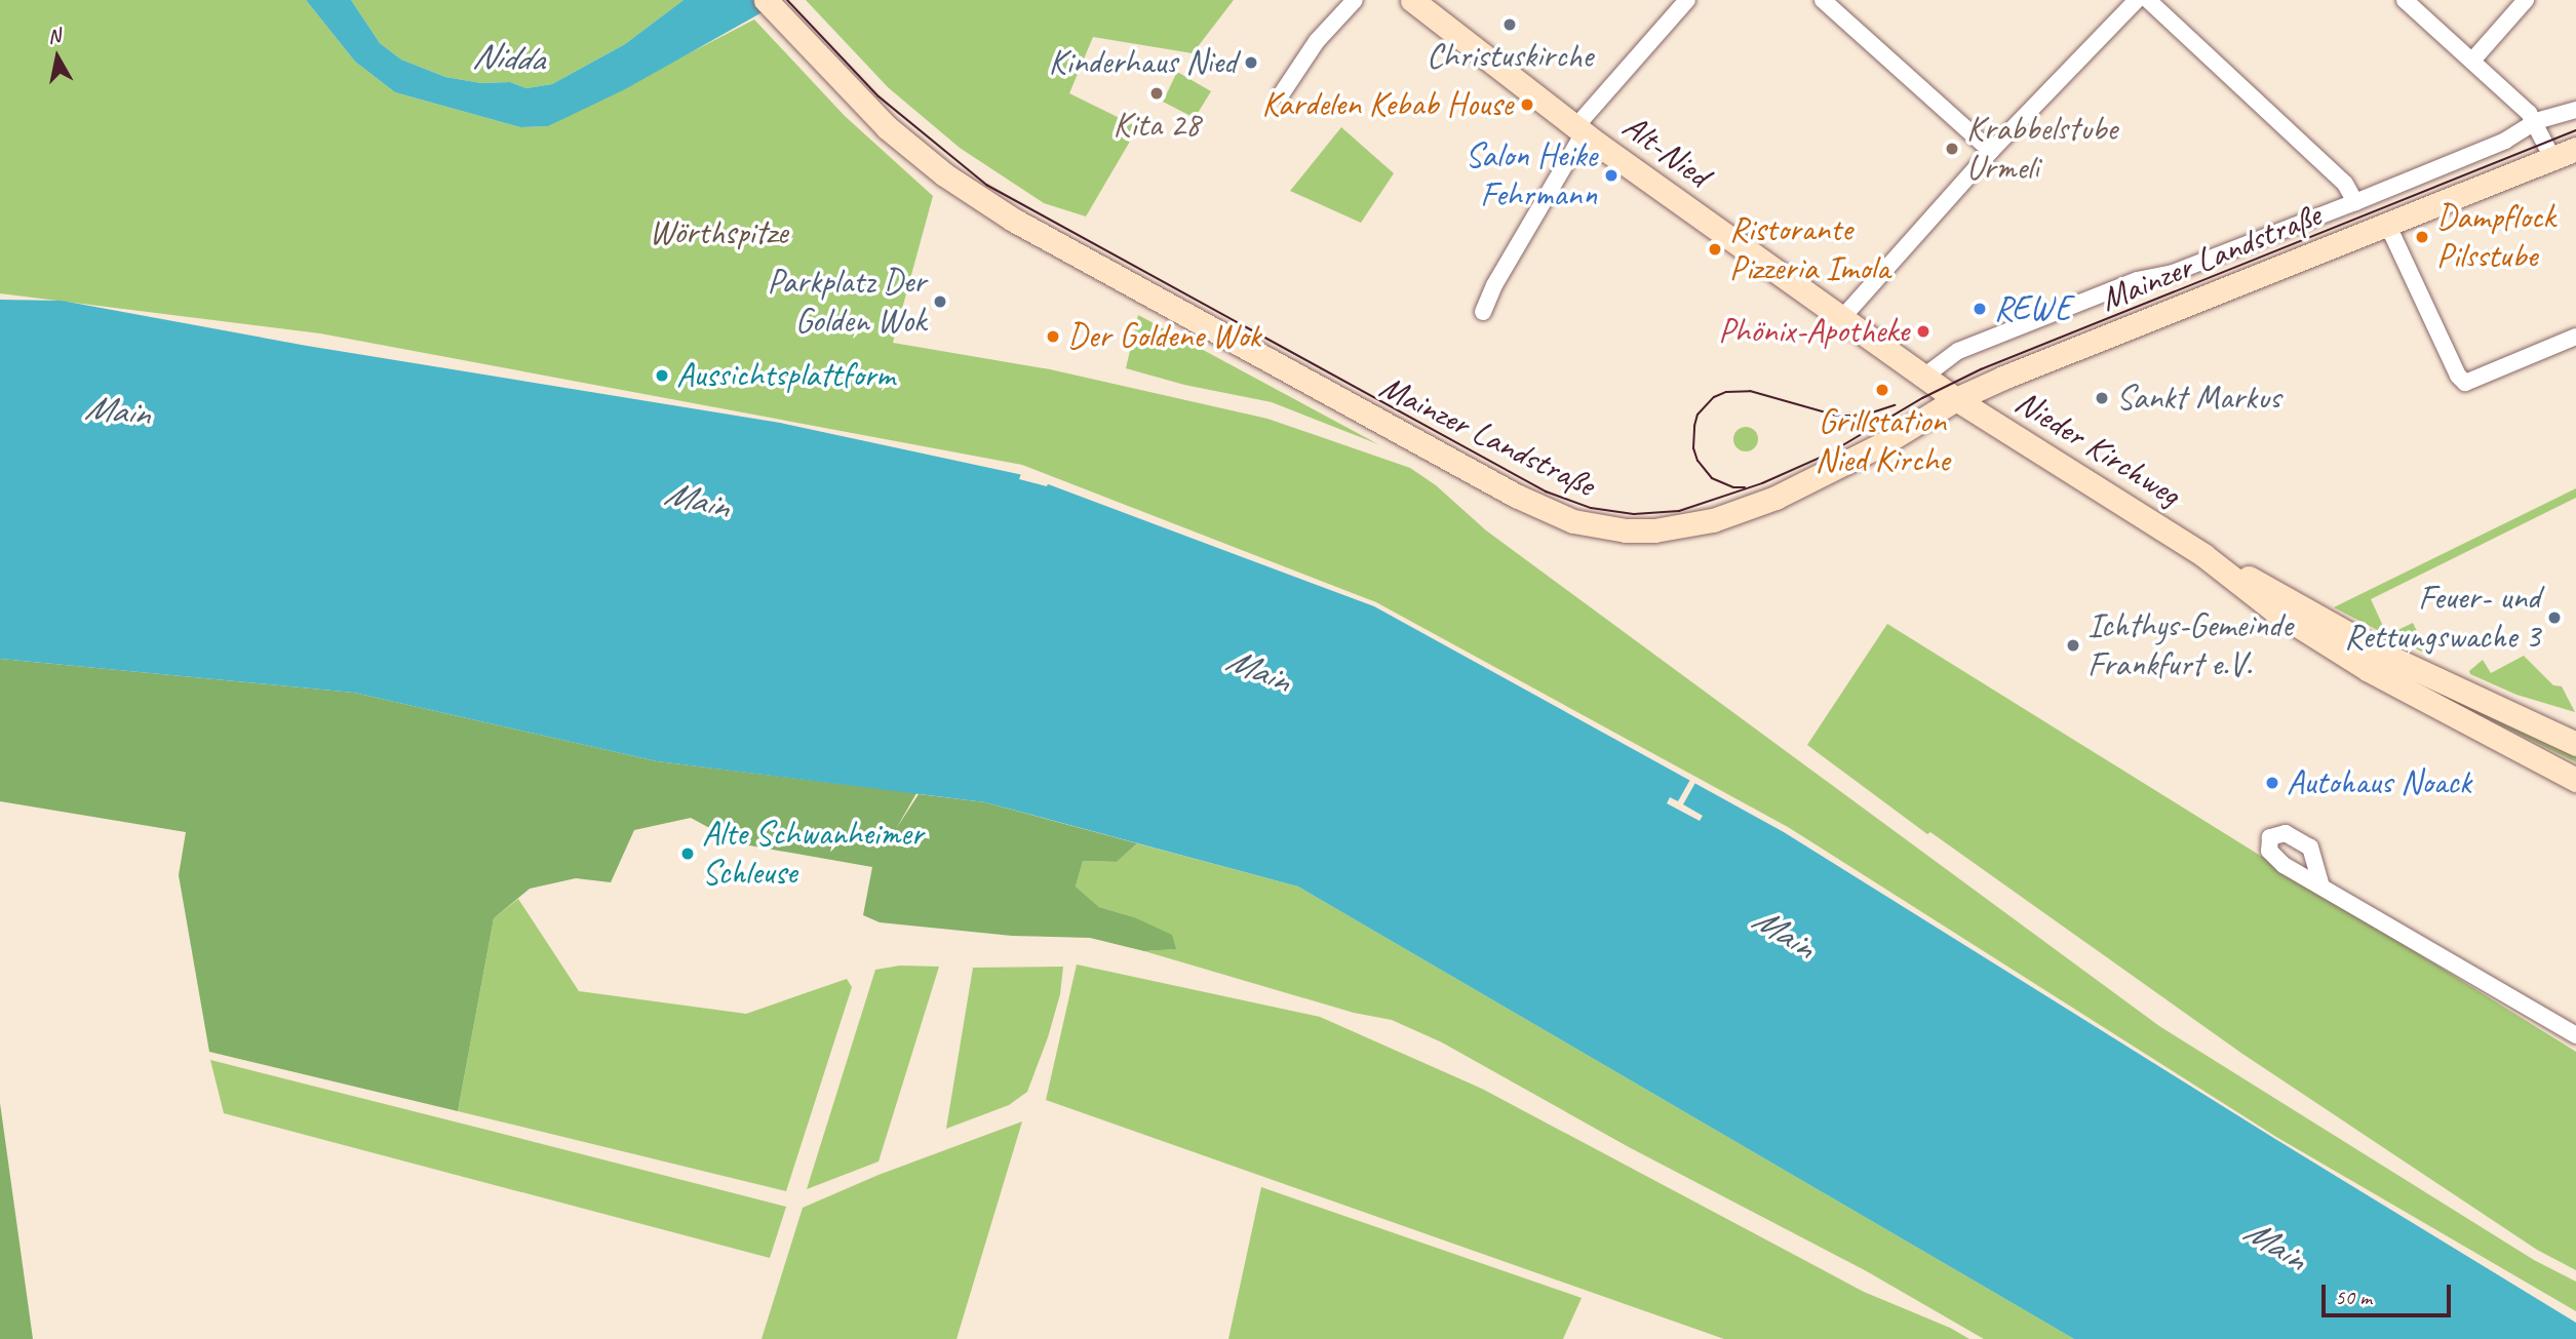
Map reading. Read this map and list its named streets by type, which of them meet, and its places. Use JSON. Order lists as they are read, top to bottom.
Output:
{
  "streets": {
    "main road": ["Alt-Nied", "Mainzer Landstraße", "Nieder Kirchweg"]
  },
  "crossings": [
    ["Alt-Nied", "Mainzer Landstraße"],
    ["Alt-Nied", "Nieder Kirchweg"],
    ["Mainzer Landstraße", "Nieder Kirchweg"]
  ],
  "water": ["Nidda", "Main"],
  "parks": ["Wörthspitze"],
  "places": [
    "Christuskirche",
    "Kinderhaus Nied",
    "Kita 28",
    "Kardelen Kebab House",
    "Krabbelstube Urmeli",
    "Salon Heike Fehrmann",
    "Dampflock Pilsstube",
    "Ristorante Pizzeria Imola",
    "Parkplatz Der Golden Wok",
    "REWE",
    "Phönix-Apotheke",
    "Der Goldene Wok",
    "Aussichtsplattform",
    "Grillstation Nied Kirche",
    "Sankt Markus",
    "Feuer- und Rettungswache 3",
    "Ichthys-Gemeinde Frankfurt e.V.",
    "Autohaus Noack",
    "Alte Schwanheimer Schleuse"
  ],
  "scale_bar": "50 m",
  "north": "top"
}
